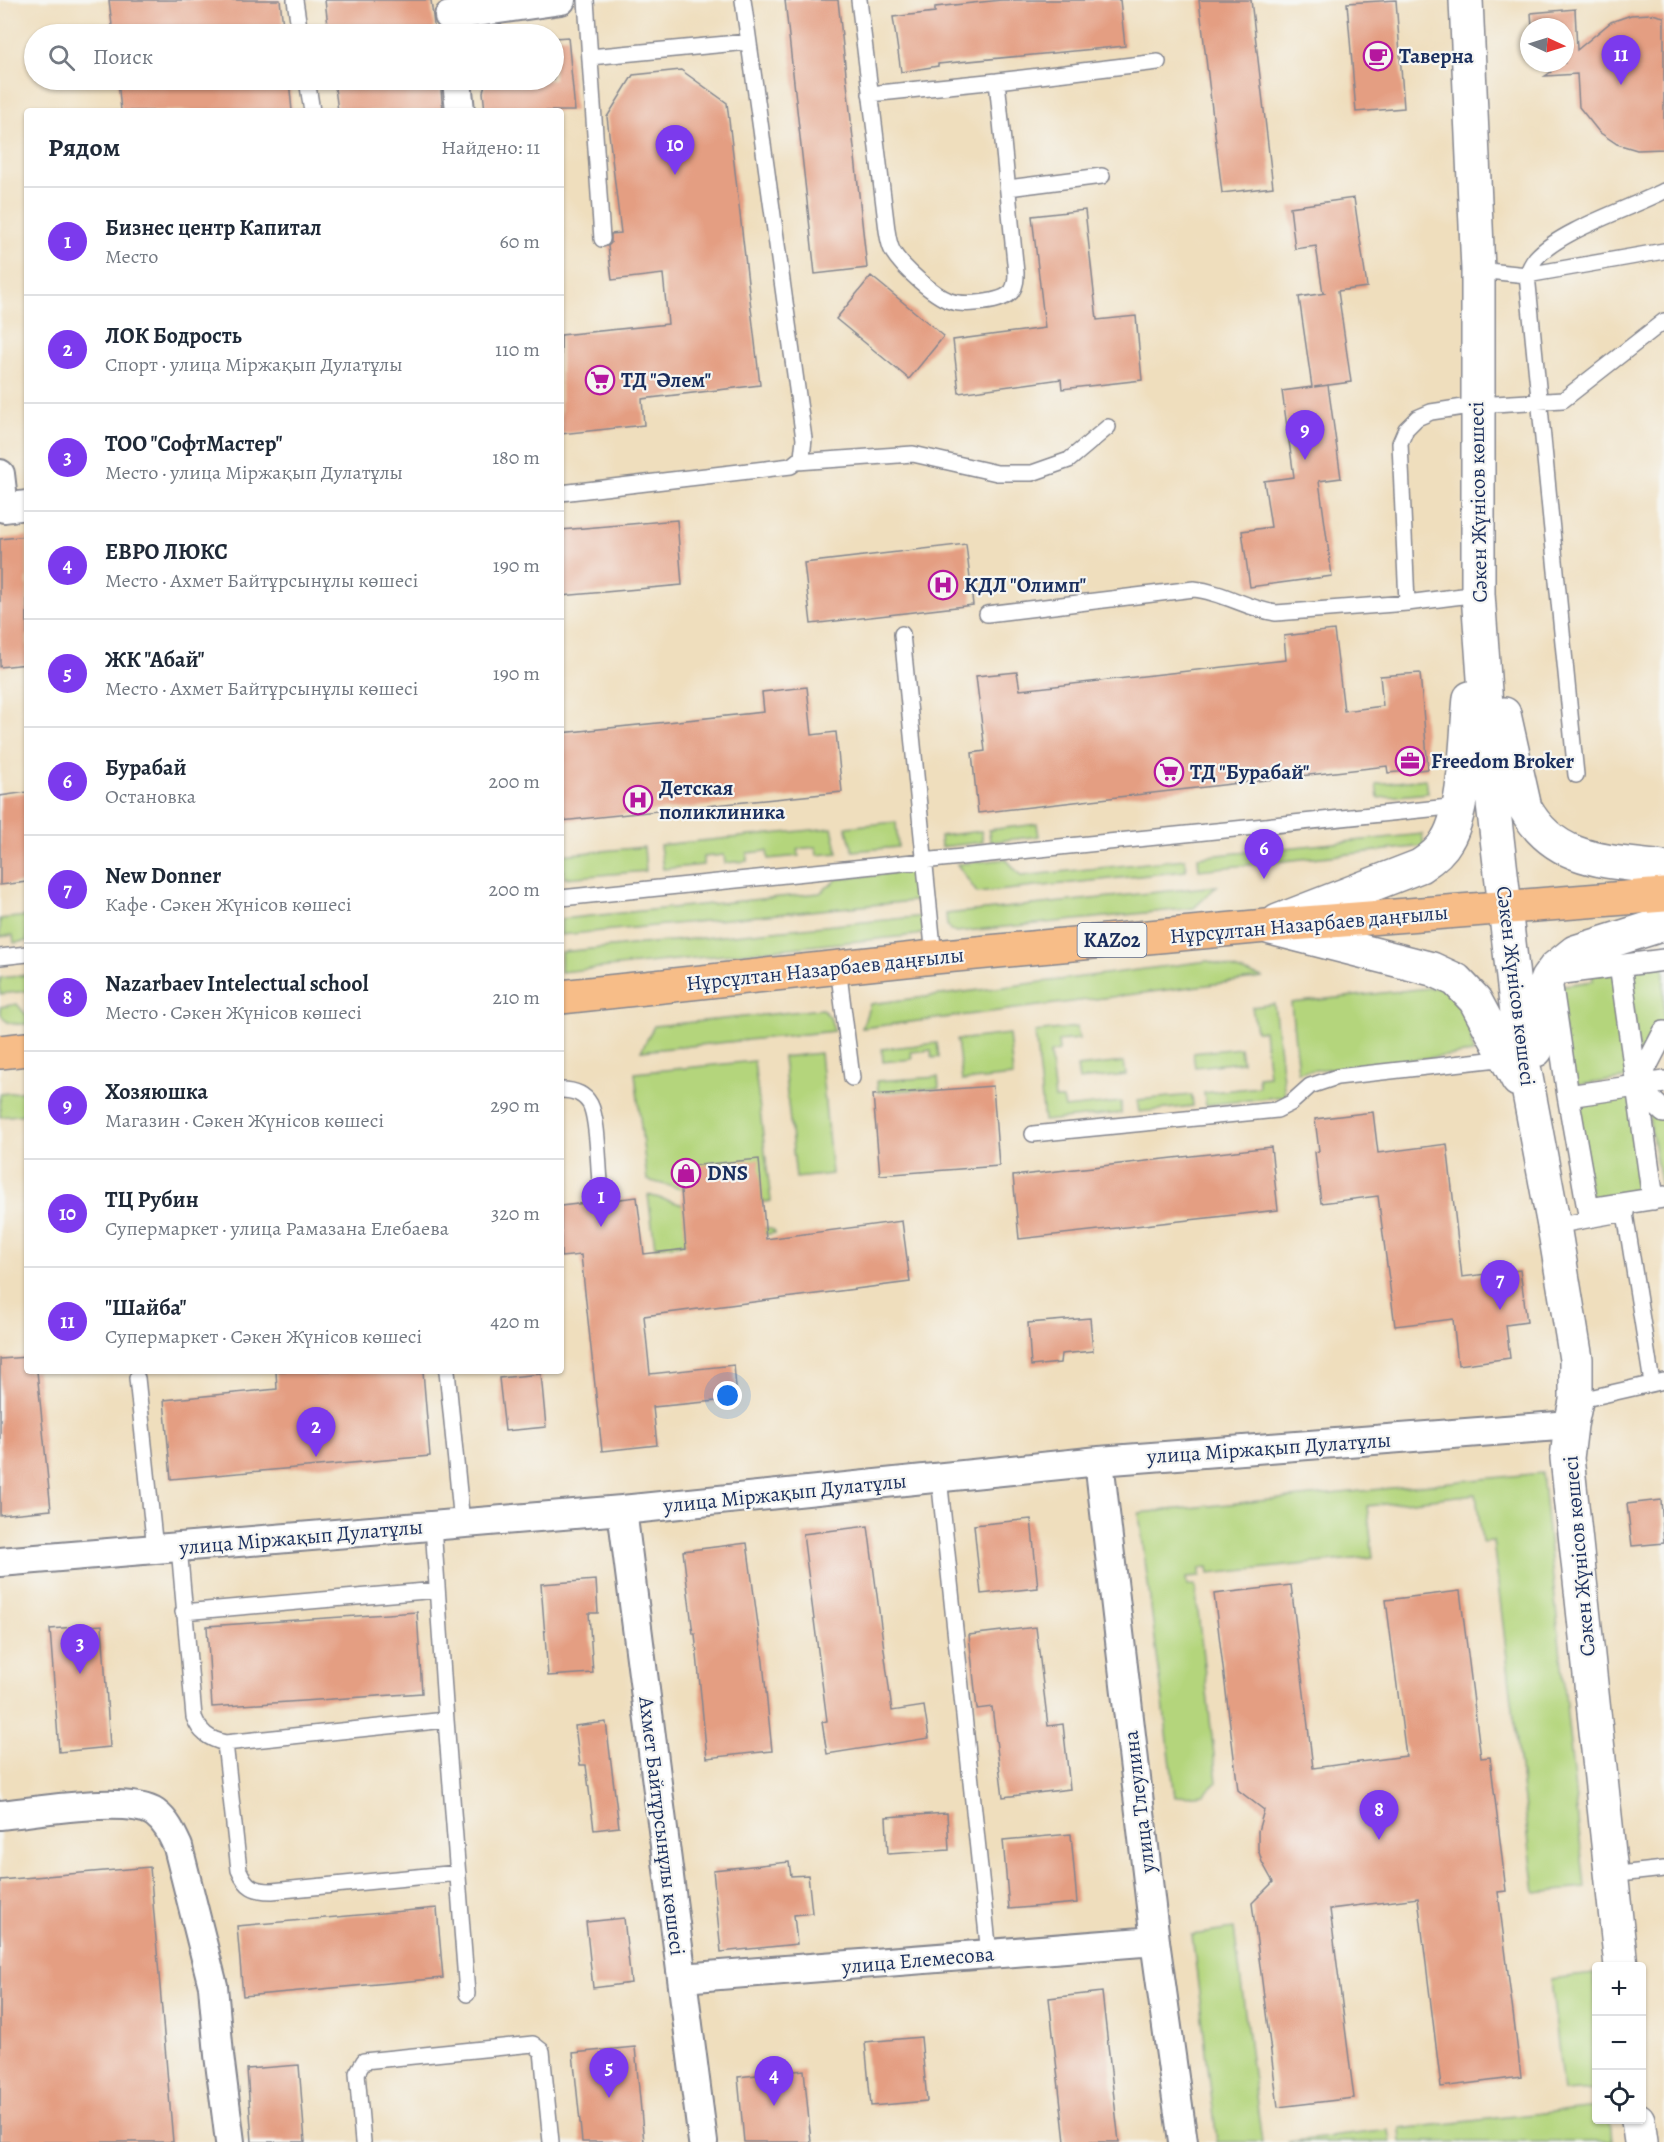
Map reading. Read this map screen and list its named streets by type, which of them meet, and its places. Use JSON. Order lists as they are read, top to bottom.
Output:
{
  "streets": {
    "highway": ["Нұрсұлтан Назарбаев даңғылы", "KАZ02"],
    "street": [
      "Сәкен Жүнісов көшесі",
      "улица Міржақып Дулатұлы",
      "улица Тлеулина",
      "Ахмет Байтұрсынұлы көшесі",
      "улица Елемесова"
    ]
  },
  "crossings": [
    ["Сәкен Жүнісов көшесі", "Нұрсұлтан Назарбаев даңғылы"],
    ["Сәкен Жүнісов көшесі", "улица Міржақып Дулатұлы"],
    ["улица Міржақып Дулатұлы", "улица Тлеулина"],
    ["улица Міржақып Дулатұлы", "Ахмет Байтұрсынұлы көшесі"],
    ["улица Тлеулина", "улица Елемесова"],
    ["Ахмет Байтұрсынұлы көшесі", "улица Елемесова"]
  ],
  "places": {
    "cafe": ["Таверна"],
    "supermarket": ["ТД \"Әлем\"", "ТД \"Бурабай\""],
    "hospital": ["КДЛ \"Олимп\"", "Детская поликлиника"],
    "office": ["Freedom Broker"],
    "shop": ["DNS"]
  },
  "north": "right",
  "page": {
    "search": "Поиск",
    "pins": [
      "11",
      "10",
      "9",
      "6",
      "1",
      "7",
      "2",
      "3",
      "8",
      "5",
      "4"
    ],
    "heading": ["Рядом", "Найдено: 11"],
    "list": [
      {
        "mark": "1",
        "name": "Бизнес центр Капитал",
        "note": "Место",
        "value": "60 m"
      },
      {
        "mark": "2",
        "name": "ЛОК Бодрость",
        "note": "Спорт · улица Міржақып Дулатұлы",
        "value": "110 m"
      },
      {
        "mark": "3",
        "name": "ТОО \"СофтМастер\"",
        "note": "Место · улица Міржақып Дулатұлы",
        "value": "180 m"
      },
      {
        "mark": "4",
        "name": "ЕВРО ЛЮКС",
        "note": "Место · Ахмет Байтұрсынұлы көшесі",
        "value": "190 m"
      },
      {
        "mark": "5",
        "name": "ЖК \"Абай\"",
        "note": "Место · Ахмет Байтұрсынұлы көшесі",
        "value": "190 m"
      },
      {
        "mark": "6",
        "name": "Бурабай",
        "note": "Остановка",
        "value": "200 m"
      },
      {
        "mark": "7",
        "name": "New Donner",
        "note": "Кафе · Сәкен Жүнісов көшесі",
        "value": "200 m"
      },
      {
        "mark": "8",
        "name": "Nazarbaev Intelectual school",
        "note": "Место · Сәкен Жүнісов көшесі",
        "value": "210 m"
      },
      {
        "mark": "9",
        "name": "Хозяюшка",
        "note": "Магазин · Сәкен Жүнісов көшесі",
        "value": "290 m"
      },
      {
        "mark": "10",
        "name": "ТЦ Рубин",
        "note": "Супермаркет · улица Рамазана Елебаева",
        "value": "320 m"
      },
      {
        "mark": "11",
        "name": "\"Шайба\"",
        "note": "Супермаркет · Сәкен Жүнісов көшесі",
        "value": "420 m"
      }
    ],
    "map_buttons": ["+", "−"]
  }
}
